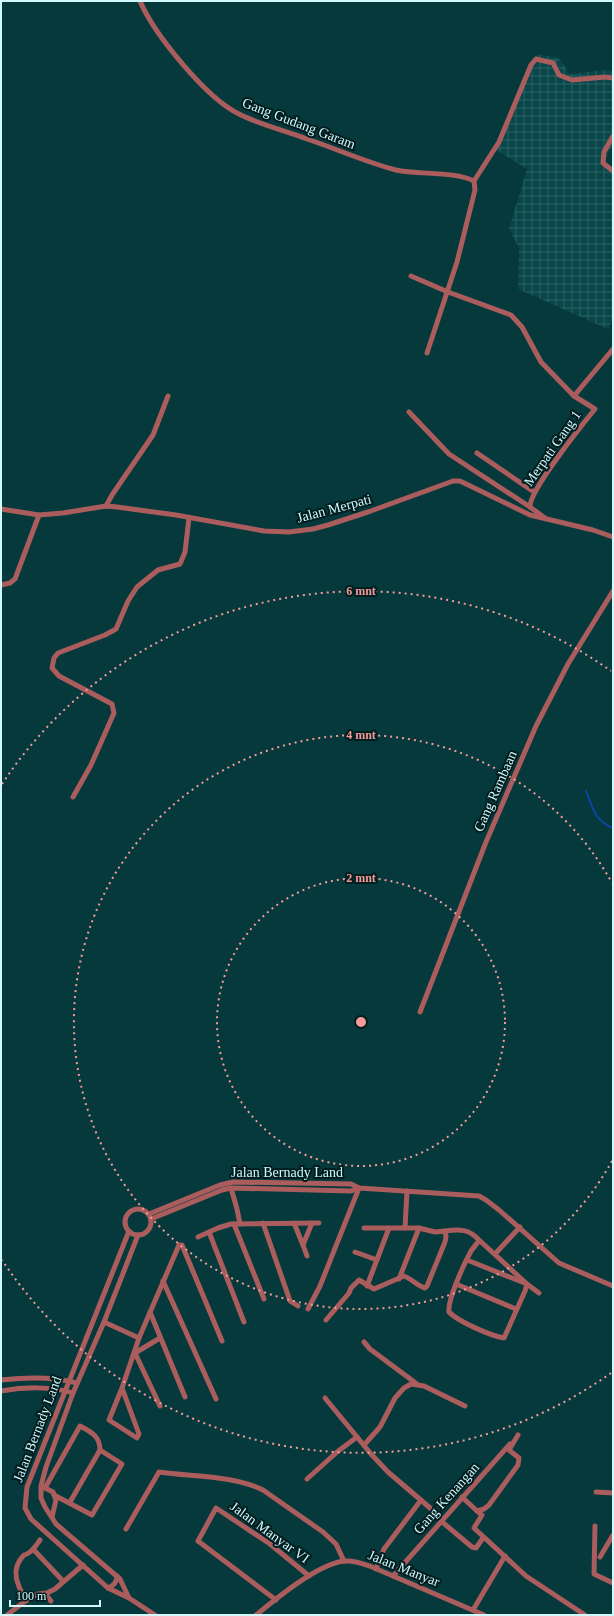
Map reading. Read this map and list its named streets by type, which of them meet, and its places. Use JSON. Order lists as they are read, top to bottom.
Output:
{
  "streets": {
    "street": [
      "Gang Gudang Garam",
      "Merpati Gang 1",
      "Jalan Merpati",
      "Gang Rambaan",
      "Jalan Bernady Land",
      "Gang Kenangan",
      "Jalan Manyar VI",
      "Jalan Manyar"
    ]
  },
  "crossings": [
    ["Merpati Gang 1", "Jalan Merpati"],
    ["Gang Kenangan", "Jalan Manyar"],
    ["Jalan Manyar VI", "Jalan Manyar"]
  ],
  "scale_bar": "100 m",
  "rings": ["6 mnt", "4 mnt", "2 mnt"]
}
